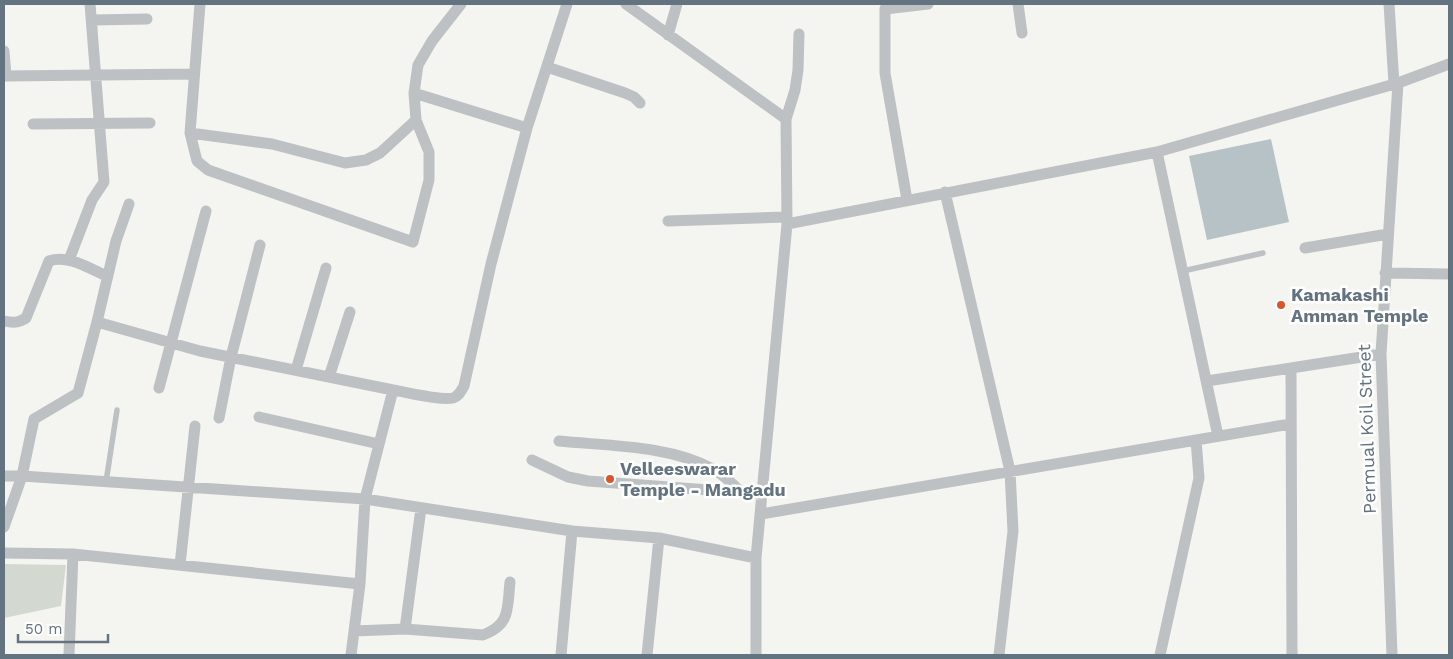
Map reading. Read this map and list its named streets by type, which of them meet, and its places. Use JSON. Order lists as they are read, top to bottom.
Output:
{
  "streets": {
    "street": ["Permual Koil Street"]
  },
  "places": ["Kamakashi Amman Temple", "Velleeswarar Temple - Mangadu"],
  "scale_bar": "50 m"
}
